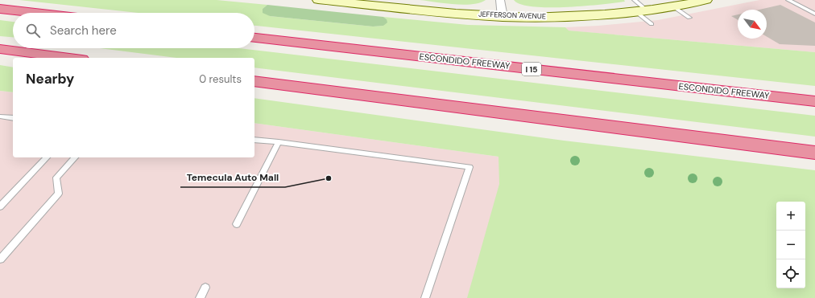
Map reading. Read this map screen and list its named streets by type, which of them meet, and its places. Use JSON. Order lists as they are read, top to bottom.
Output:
{
  "streets": {
    "highway": ["ESCONDIDO FREEWAY", "I 15"],
    "main road": ["JEFFERSON AVENUE"]
  },
  "places": ["Temecula Auto Mall"],
  "north": "bottom right",
  "page": {
    "search": "Search here",
    "heading": ["Nearby", "0 results"],
    "map_buttons": ["+", "−"]
  }
}
